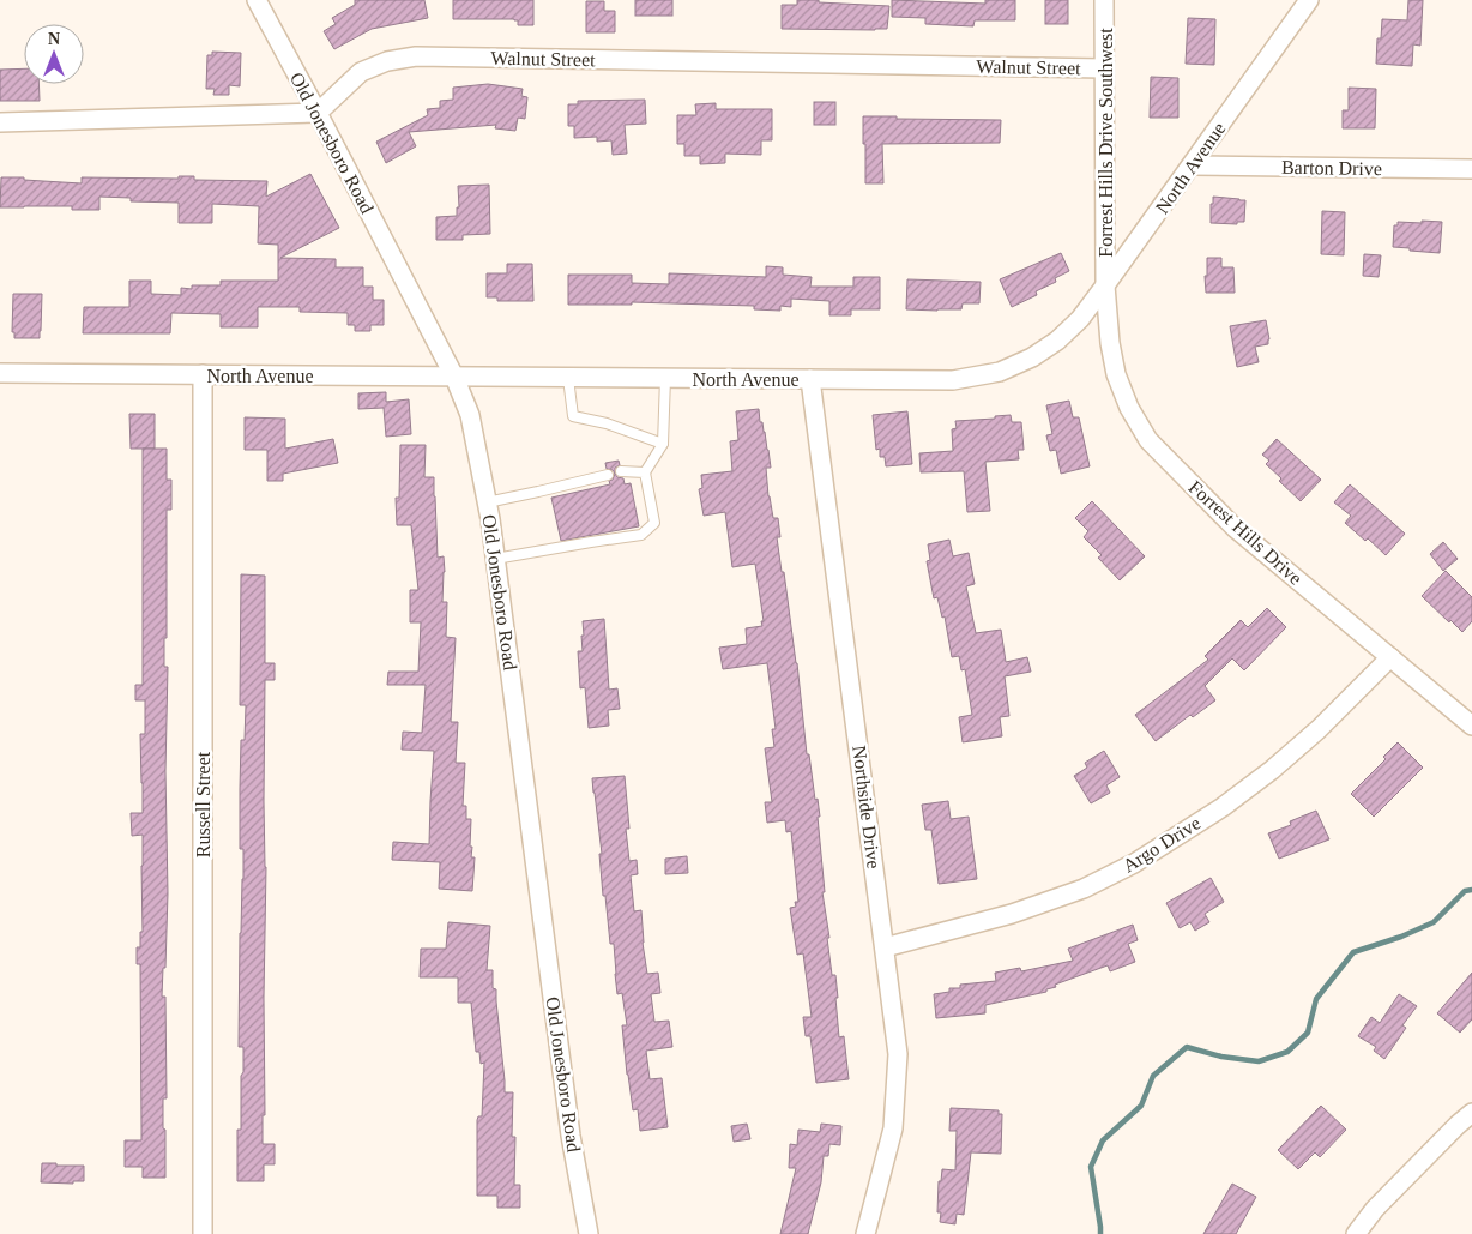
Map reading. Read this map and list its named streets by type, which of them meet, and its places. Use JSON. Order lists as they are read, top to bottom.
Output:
{
  "streets": {
    "street": [
      "Walnut Street",
      "Old Jonesboro Road",
      "Forrest Hills Drive Southwest",
      "North Avenue",
      "Barton Drive",
      "Forrest Hills Drive",
      "Russell Street",
      "Northside Drive",
      "Argo Drive"
    ]
  },
  "crossings": [
    ["Walnut Street", "Old Jonesboro Road"],
    ["Walnut Street", "Forrest Hills Drive Southwest"],
    ["Old Jonesboro Road", "North Avenue"],
    ["Forrest Hills Drive Southwest", "North Avenue"],
    ["Forrest Hills Drive Southwest", "Forrest Hills Drive"],
    ["North Avenue", "Barton Drive"],
    ["North Avenue", "Forrest Hills Drive"],
    ["North Avenue", "Russell Street"],
    ["North Avenue", "Northside Drive"],
    ["Forrest Hills Drive", "Argo Drive"],
    ["Northside Drive", "Argo Drive"]
  ],
  "north": "top"
}
